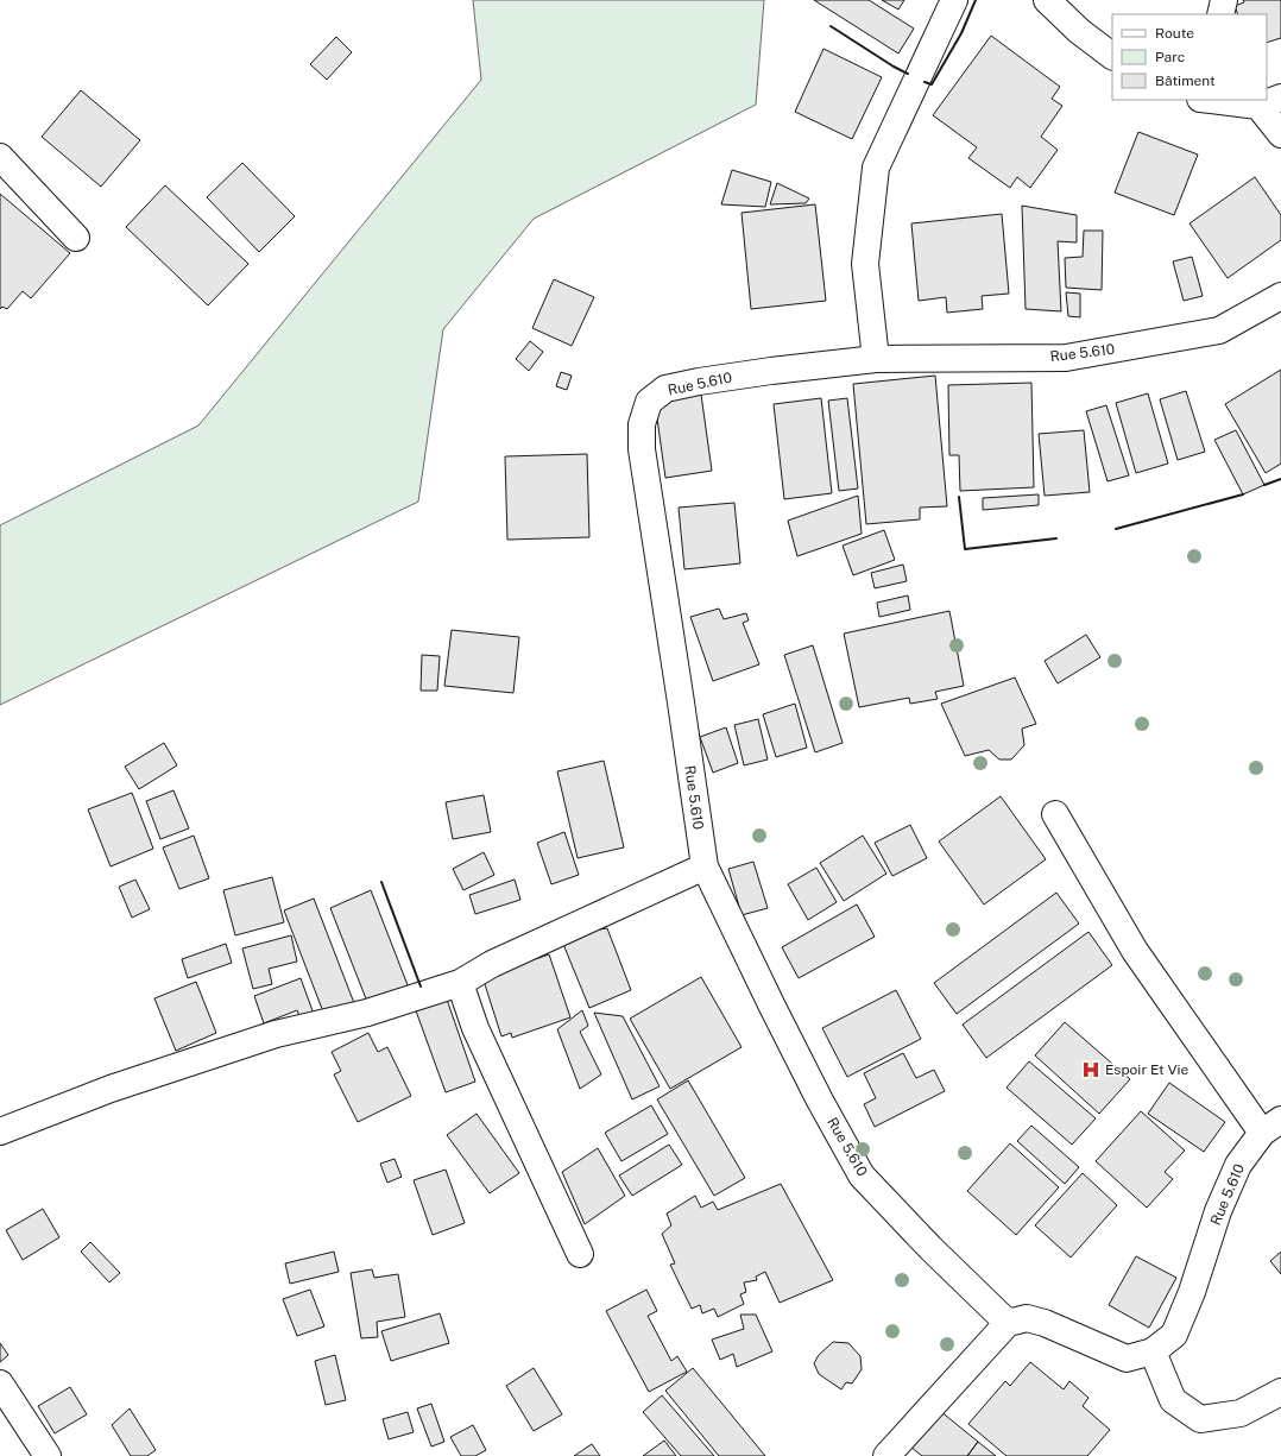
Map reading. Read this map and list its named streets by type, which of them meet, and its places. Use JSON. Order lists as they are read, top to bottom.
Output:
{
  "streets": {
    "street": ["Rue 5.610"]
  },
  "places": {
    "hospital": ["Espoir Et Vie"]
  },
  "legend": ["Route", "Parc", "Bâtiment"]
}
